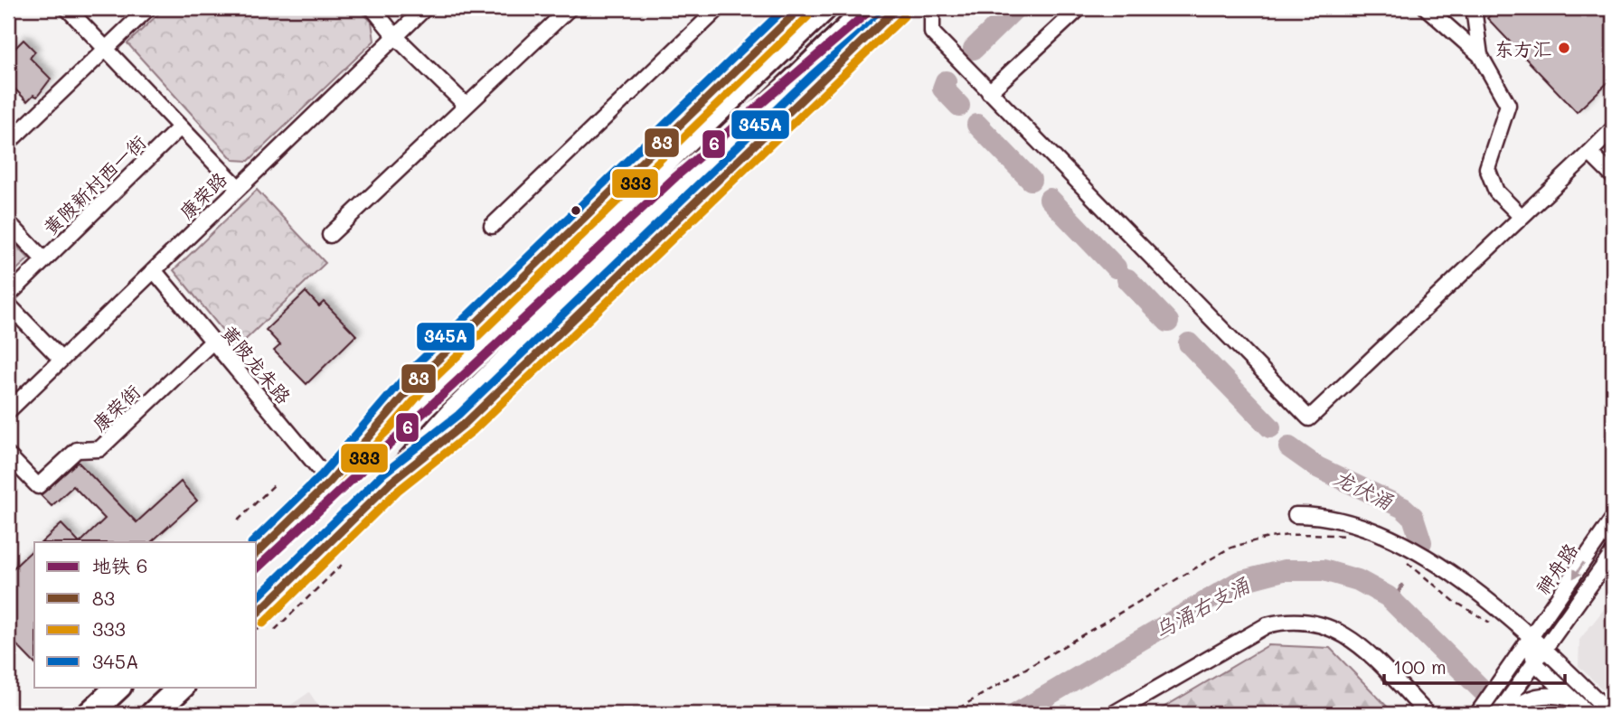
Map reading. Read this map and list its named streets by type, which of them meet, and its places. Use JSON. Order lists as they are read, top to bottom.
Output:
{
  "streets": {
    "street": [
      "黄陂新村西一街",
      "康荣路",
      "黄陂龙朱路",
      "康荣街",
      "神舟路"
    ]
  },
  "crossings": [
    ["康荣路", "黄陂龙朱路"],
    ["黄陂龙朱路", "康荣街"]
  ],
  "water": ["龙伏涌", "乌涌右支涌"],
  "places": ["东方汇"],
  "lines": [
    "metro line 6",
    "transit line 83",
    "transit line 345A",
    "transit line 333"
  ],
  "legend": [
    "地铁 6",
    "83",
    "333",
    "345A"
  ],
  "scale_bar": "100 m"
}
